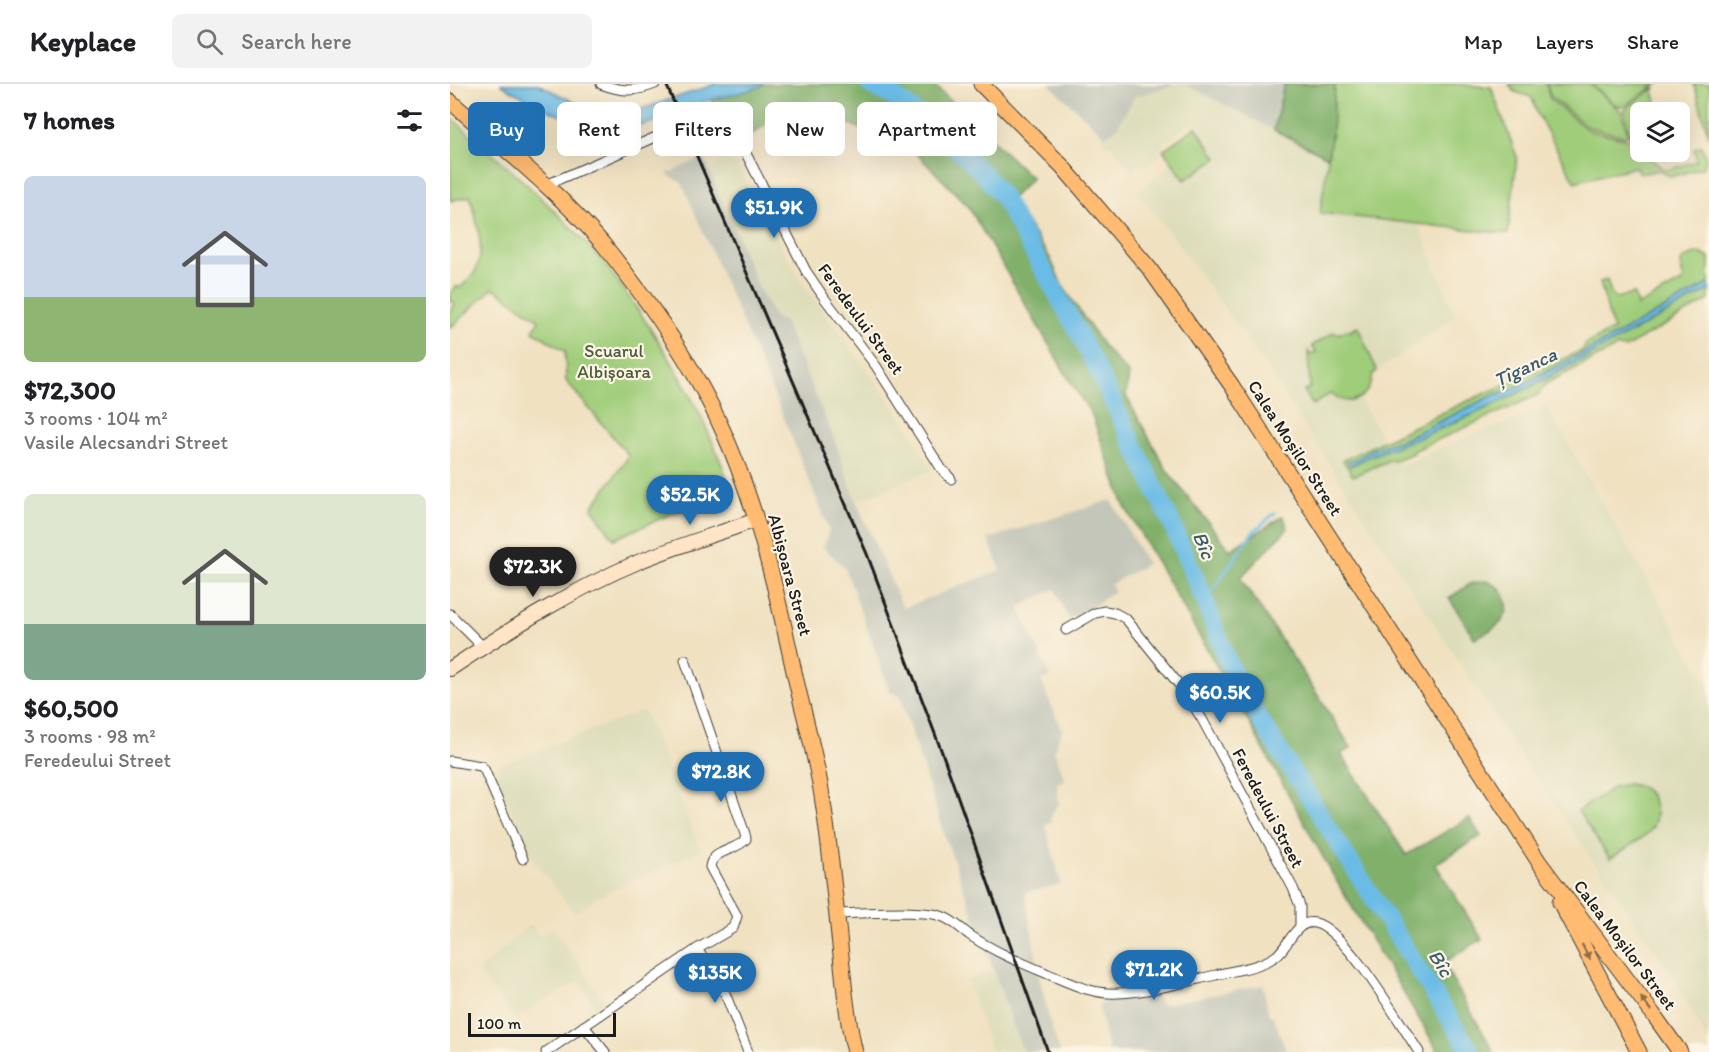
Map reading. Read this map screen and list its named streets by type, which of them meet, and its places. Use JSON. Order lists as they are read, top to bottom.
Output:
{
  "streets": {
    "main road": ["Calea Moșilor Street", "Albișoara Street"],
    "street": ["Feredeului Street"]
  },
  "crossings": [
    ["Feredeului Street", "Albișoara Street"]
  ],
  "water": ["Țîganca", "Bîc"],
  "parks": ["Scuarul Albișoara"],
  "scale_bar": "100 m",
  "page": {
    "header": "Keyplace",
    "search": "Search here",
    "nav": ["Map", "Layers", "Share"],
    "heading": "7 homes",
    "chip": [
      "Buy",
      "Rent",
      "Filters",
      "New",
      "Apartment"
    ],
    "list": [
      {
        "name": "$72,300",
        "note": "3 rooms · 104 m² · Vasile Alecsandri Street"
      },
      {
        "name": "$60,500",
        "note": "3 rooms · 98 m² · Feredeului Street"
      }
    ],
    "price": [
      "$51.9K",
      "$52.5K",
      "$72.3K",
      "$60.5K",
      "$72.8K",
      "$71.2K",
      "$135K"
    ],
    "scale": "100 m"
  }
}
